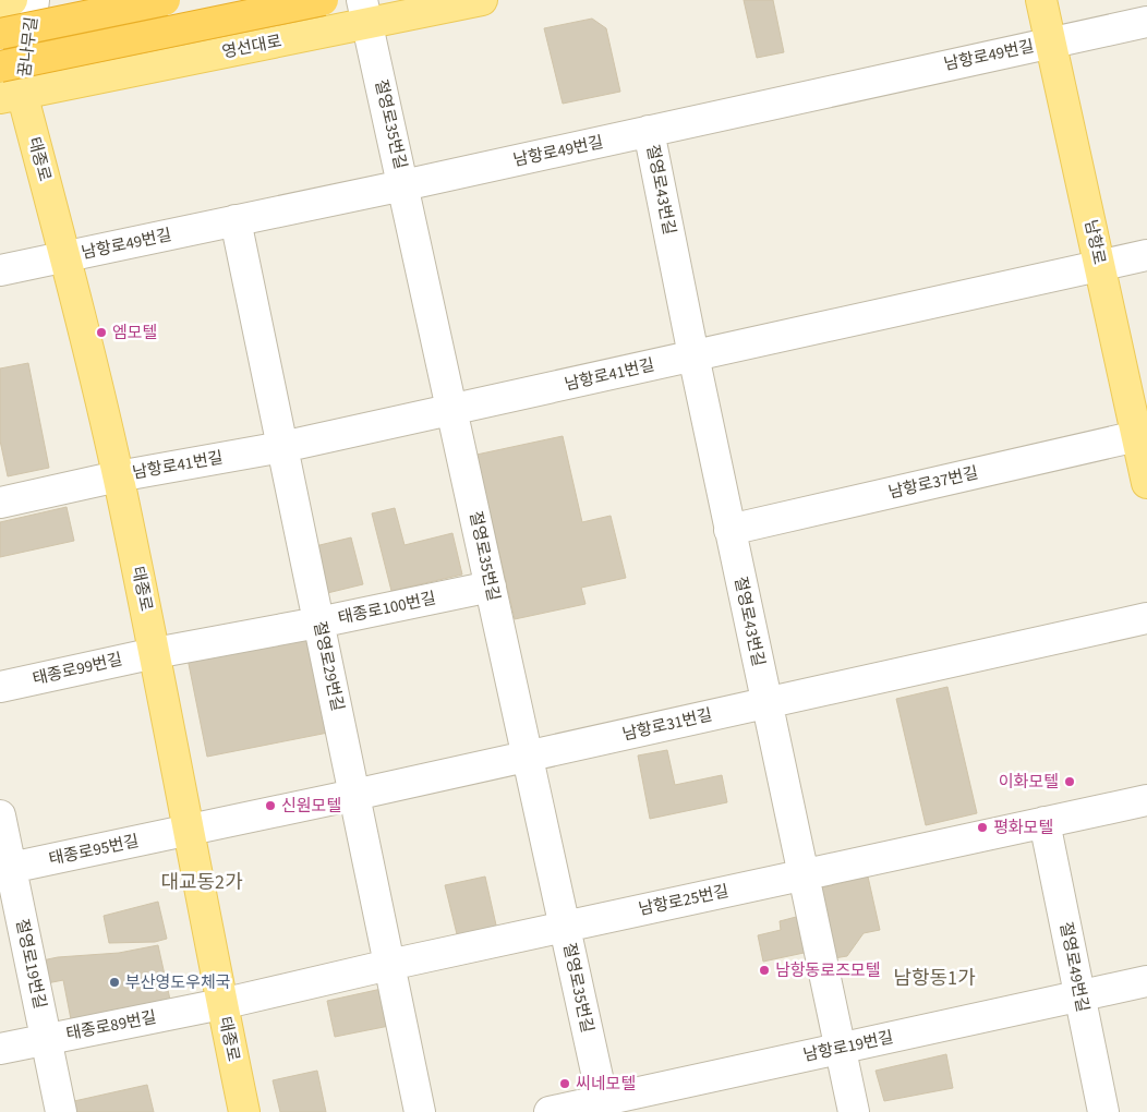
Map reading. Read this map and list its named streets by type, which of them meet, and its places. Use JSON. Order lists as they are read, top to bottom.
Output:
{
  "streets": {
    "main road": ["영선대로", "태종로", "남항로"],
    "street": [
      "꿈나무길",
      "남항로49번길",
      "절영로35번길",
      "절영로43번길",
      "남항로41번길",
      "남항로37번길",
      "태종로100번길",
      "절영로29번길",
      "태종로99번길",
      "남항로31번길",
      "태종로95번길",
      "남항로25번길",
      "절영로19번길",
      "절영로49번길",
      "태종로89번길",
      "남항로19번길"
    ]
  },
  "crossings": [
    ["꿈나무길", "영선대로"],
    ["꿈나무길", "태종로"],
    ["영선대로", "절영로35번길"],
    ["영선대로", "태종로"],
    ["남항로49번길", "절영로35번길"],
    ["남항로49번길", "태종로"],
    ["남항로49번길", "절영로43번길"],
    ["남항로49번길", "남항로"],
    ["남항로49번길", "절영로29번길"],
    ["절영로35번길", "남항로41번길"],
    ["절영로35번길", "태종로100번길"],
    ["절영로35번길", "남항로31번길"],
    ["절영로35번길", "남항로25번길"],
    ["절영로35번길", "남항로19번길"],
    ["태종로", "남항로41번길"],
    ["태종로", "태종로100번길"],
    ["태종로", "태종로99번길"],
    ["태종로", "남항로31번길"],
    ["태종로", "태종로95번길"],
    ["태종로", "남항로25번길"],
    ["태종로", "태종로89번길"],
    ["절영로43번길", "남항로41번길"],
    ["절영로43번길", "남항로37번길"],
    ["절영로43번길", "남항로31번길"],
    ["절영로43번길", "남항로25번길"],
    ["절영로43번길", "남항로19번길"],
    ["남항로", "남항로41번길"],
    ["남항로", "남항로37번길"],
    ["남항로41번길", "절영로29번길"],
    ["태종로100번길", "절영로29번길"],
    ["태종로100번길", "태종로99번길"],
    ["절영로29번길", "남항로31번길"],
    ["절영로29번길", "남항로25번길"],
    ["남항로31번길", "태종로95번길"],
    ["태종로95번길", "절영로19번길"],
    ["남항로25번길", "절영로49번길"],
    ["남항로25번길", "태종로89번길"],
    ["절영로19번길", "태종로89번길"],
    ["절영로49번길", "남항로19번길"]
  ],
  "districts": ["대교동2가", "남항동1가"],
  "places": [
    "엠모텔",
    "이화모텔",
    "신원모텔",
    "평화모텔",
    "남항동로즈모텔",
    "부산영도우체국",
    "씨네모텔"
  ]
}
